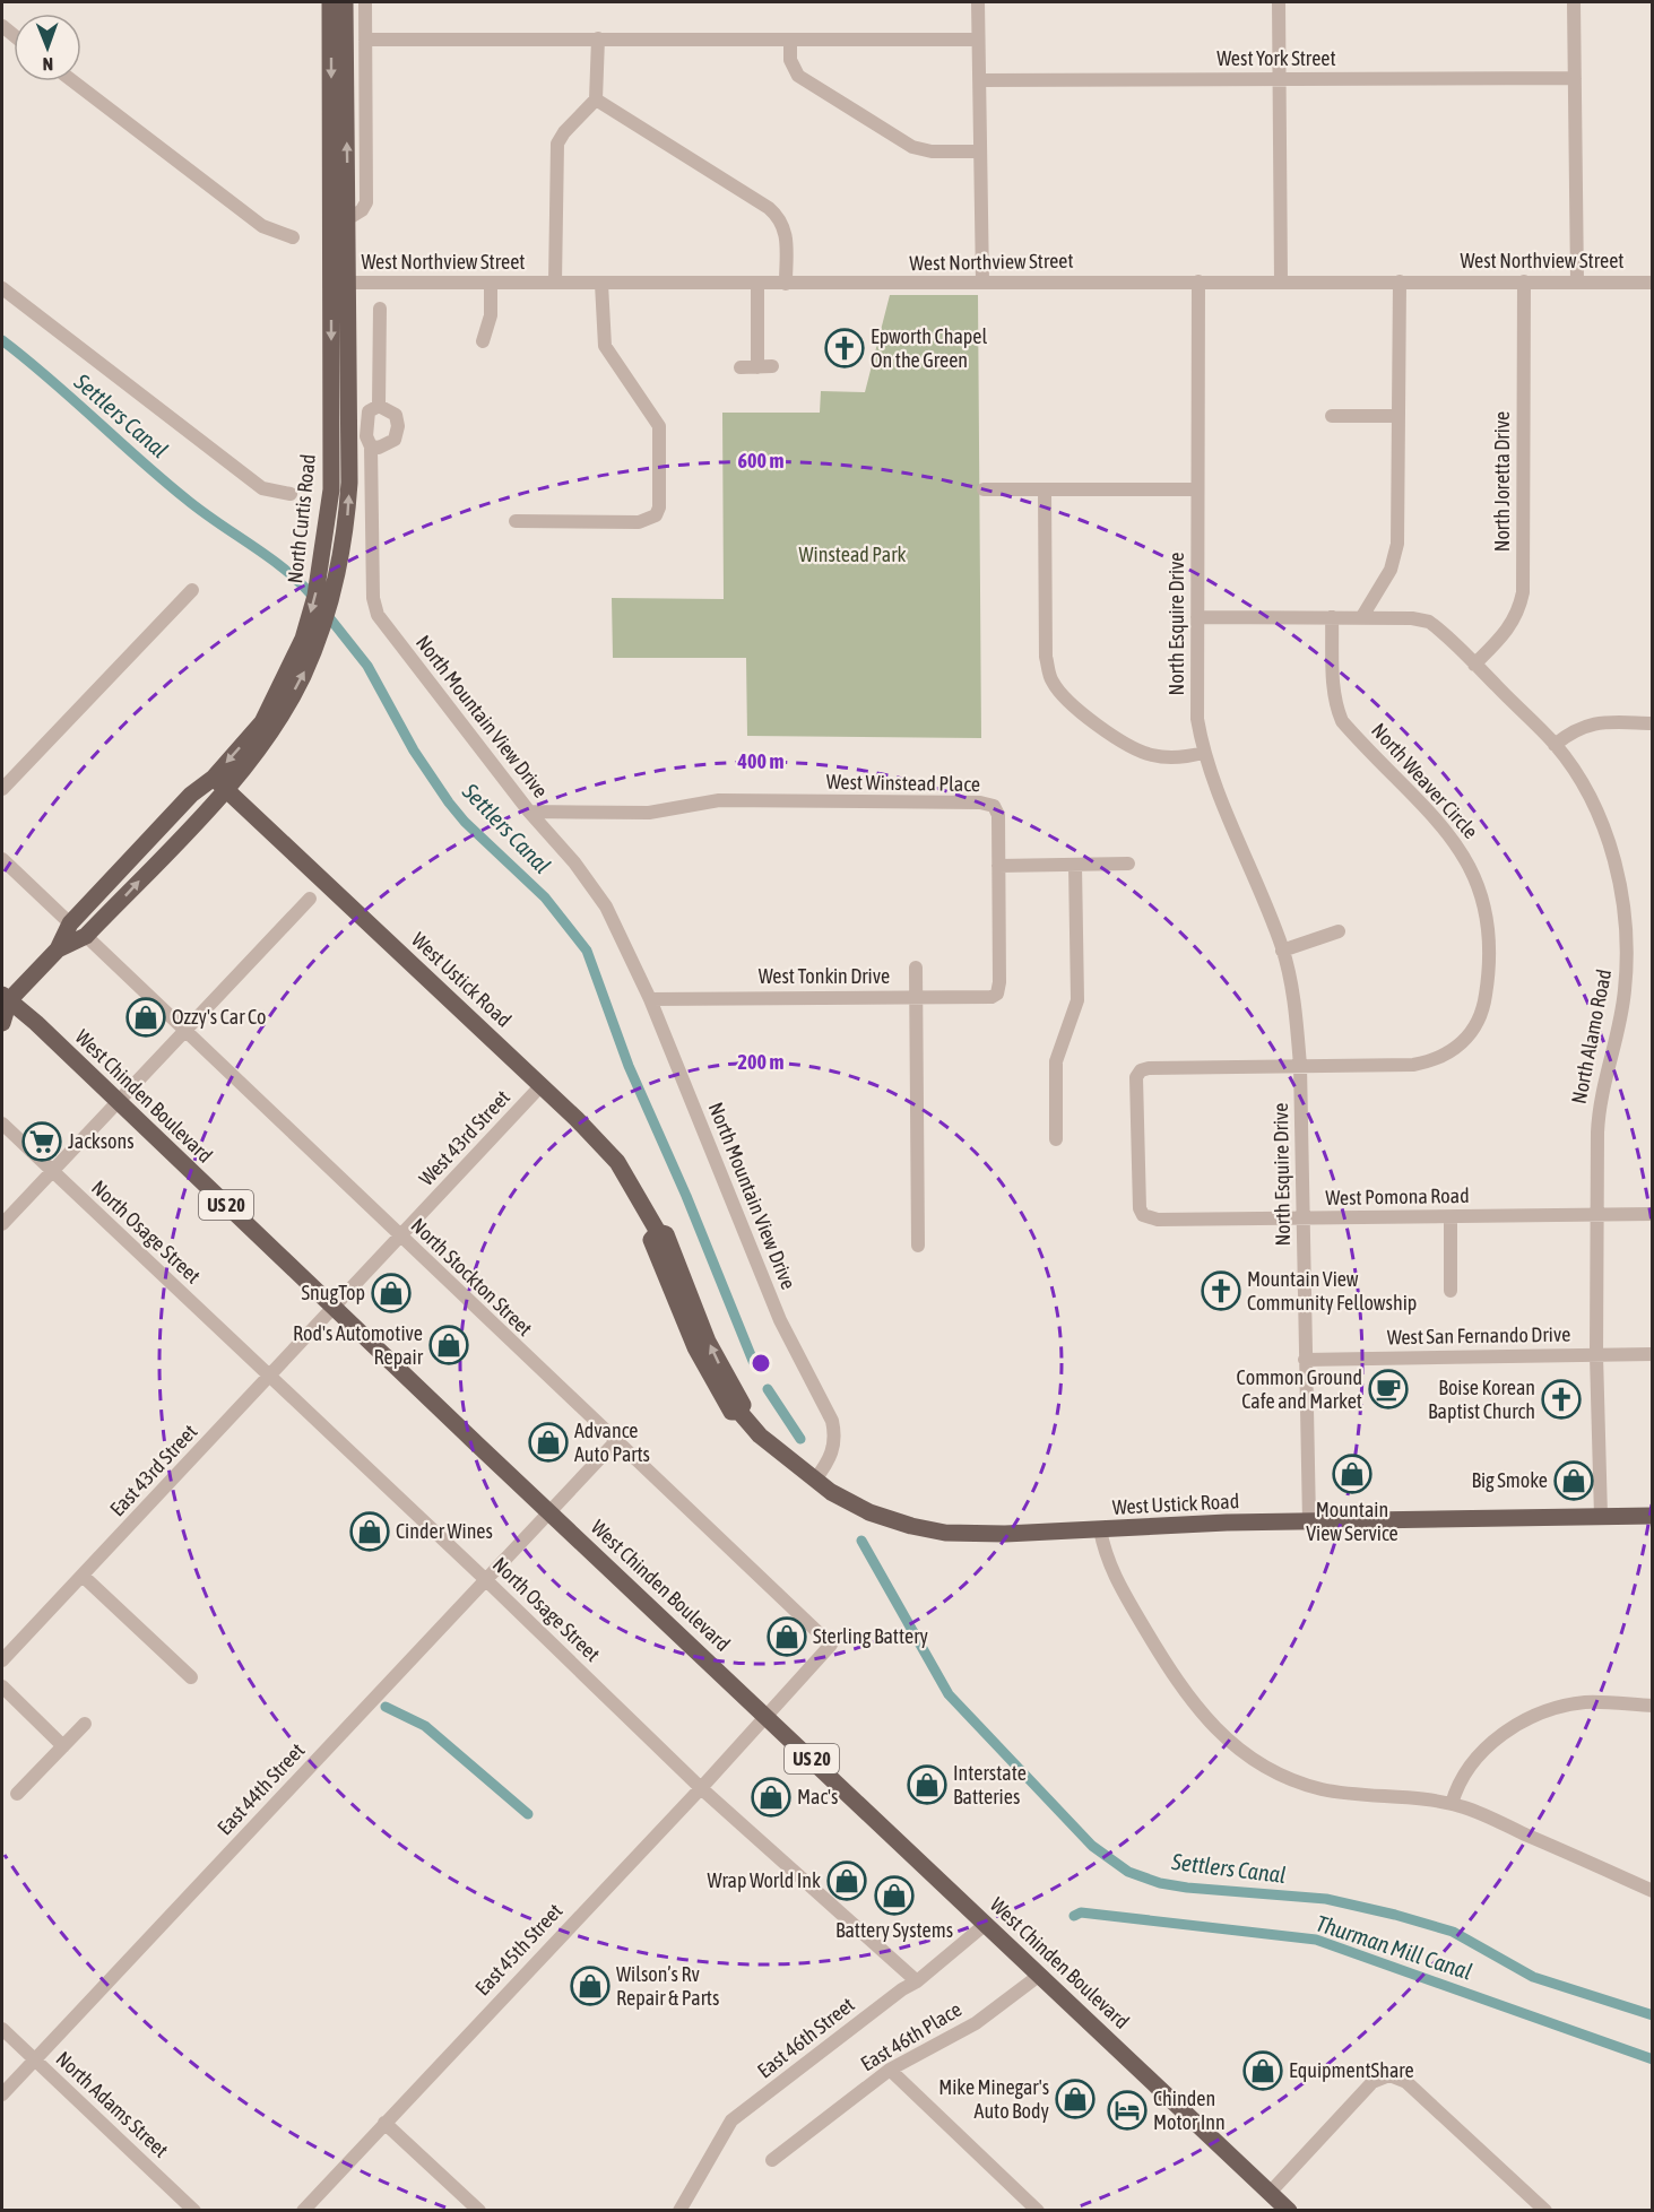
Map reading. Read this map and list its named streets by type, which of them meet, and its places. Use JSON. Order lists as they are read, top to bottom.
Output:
{
  "streets": {
    "main road": [
      "North Curtis Road",
      "West Ustick Road",
      "West Chinden Boulevard",
      "US 20"
    ],
    "street": [
      "West York Street",
      "West Northview Street",
      "North Joretta Drive",
      "North Esquire Drive",
      "North Mountain View Drive",
      "North Weaver Circle",
      "West Winstead Place",
      "West Tonkin Drive",
      "North Alamo Road",
      "West 43rd Street",
      "West Pomona Road",
      "North Osage Street",
      "North Stockton Street",
      "West San Fernando Drive",
      "East 43rd Street",
      "East 44th Street",
      "East 45th Street",
      "East 46th Place",
      "East 46th Street",
      "North Adams Street"
    ]
  },
  "crossings": [
    ["West Northview Street", "North Joretta Drive"],
    ["West Northview Street", "North Curtis Road"],
    ["West Northview Street", "North Esquire Drive"],
    ["North Joretta Drive", "North Alamo Road"],
    ["North Curtis Road", "West Ustick Road"],
    ["North Curtis Road", "West Chinden Boulevard"],
    ["North Curtis Road", "North Stockton Street"],
    ["North Esquire Drive", "North Weaver Circle"],
    ["North Esquire Drive", "West Ustick Road"],
    ["North Esquire Drive", "North Alamo Road"],
    ["North Esquire Drive", "West Pomona Road"],
    ["North Esquire Drive", "West San Fernando Drive"],
    ["North Mountain View Drive", "West Winstead Place"],
    ["North Mountain View Drive", "West Tonkin Drive"],
    ["North Mountain View Drive", "West Ustick Road"],
    ["North Weaver Circle", "North Alamo Road"],
    ["North Weaver Circle", "West Pomona Road"],
    ["West Winstead Place", "West Tonkin Drive"],
    ["West Ustick Road", "North Alamo Road"],
    ["West Ustick Road", "West 43rd Street"],
    ["North Alamo Road", "West Pomona Road"],
    ["North Alamo Road", "West San Fernando Drive"],
    ["West Chinden Boulevard", "West 43rd Street"],
    ["West Chinden Boulevard", "East 43rd Street"],
    ["West Chinden Boulevard", "East 44th Street"],
    ["West Chinden Boulevard", "East 45th Street"],
    ["West Chinden Boulevard", "East 46th Place"],
    ["West Chinden Boulevard", "East 46th Street"],
    ["West 43rd Street", "North Stockton Street"],
    ["West 43rd Street", "East 43rd Street"],
    ["North Osage Street", "East 43rd Street"],
    ["North Osage Street", "East 44th Street"],
    ["North Osage Street", "East 45th Street"],
    ["North Osage Street", "East 46th Street"],
    ["North Stockton Street", "East 44th Street"],
    ["North Stockton Street", "East 45th Street"],
    ["East 44th Street", "North Adams Street"]
  ],
  "water": ["Settlers Canal", "Thurman Mill Canal"],
  "parks": ["Winstead Park"],
  "places": {
    "church": ["Epworth Chapel On the Green", "Mountain View Community Fellowship", "Boise Korean Baptist Church"],
    "shop": [
      "Ozzy's Car Co",
      "SnugTop",
      "Rod's Automotive Repair",
      "Advance Auto Parts",
      "Mountain View Service",
      "Big Smoke",
      "Cinder Wines",
      "Sterling Battery",
      "Interstate Batteries",
      "Mac's",
      "Wrap World Ink",
      "Battery Systems",
      "Wilson’s Rv Repair & Parts",
      "EquipmentShare",
      "Mike Minegar's Auto Body"
    ],
    "supermarket": ["Jacksons"],
    "cafe": ["Common Ground Cafe and Market"],
    "hotel": ["Chinden Motor Inn"]
  },
  "north": "bottom",
  "rings": ["600 m", "400 m", "200 m"]
}
